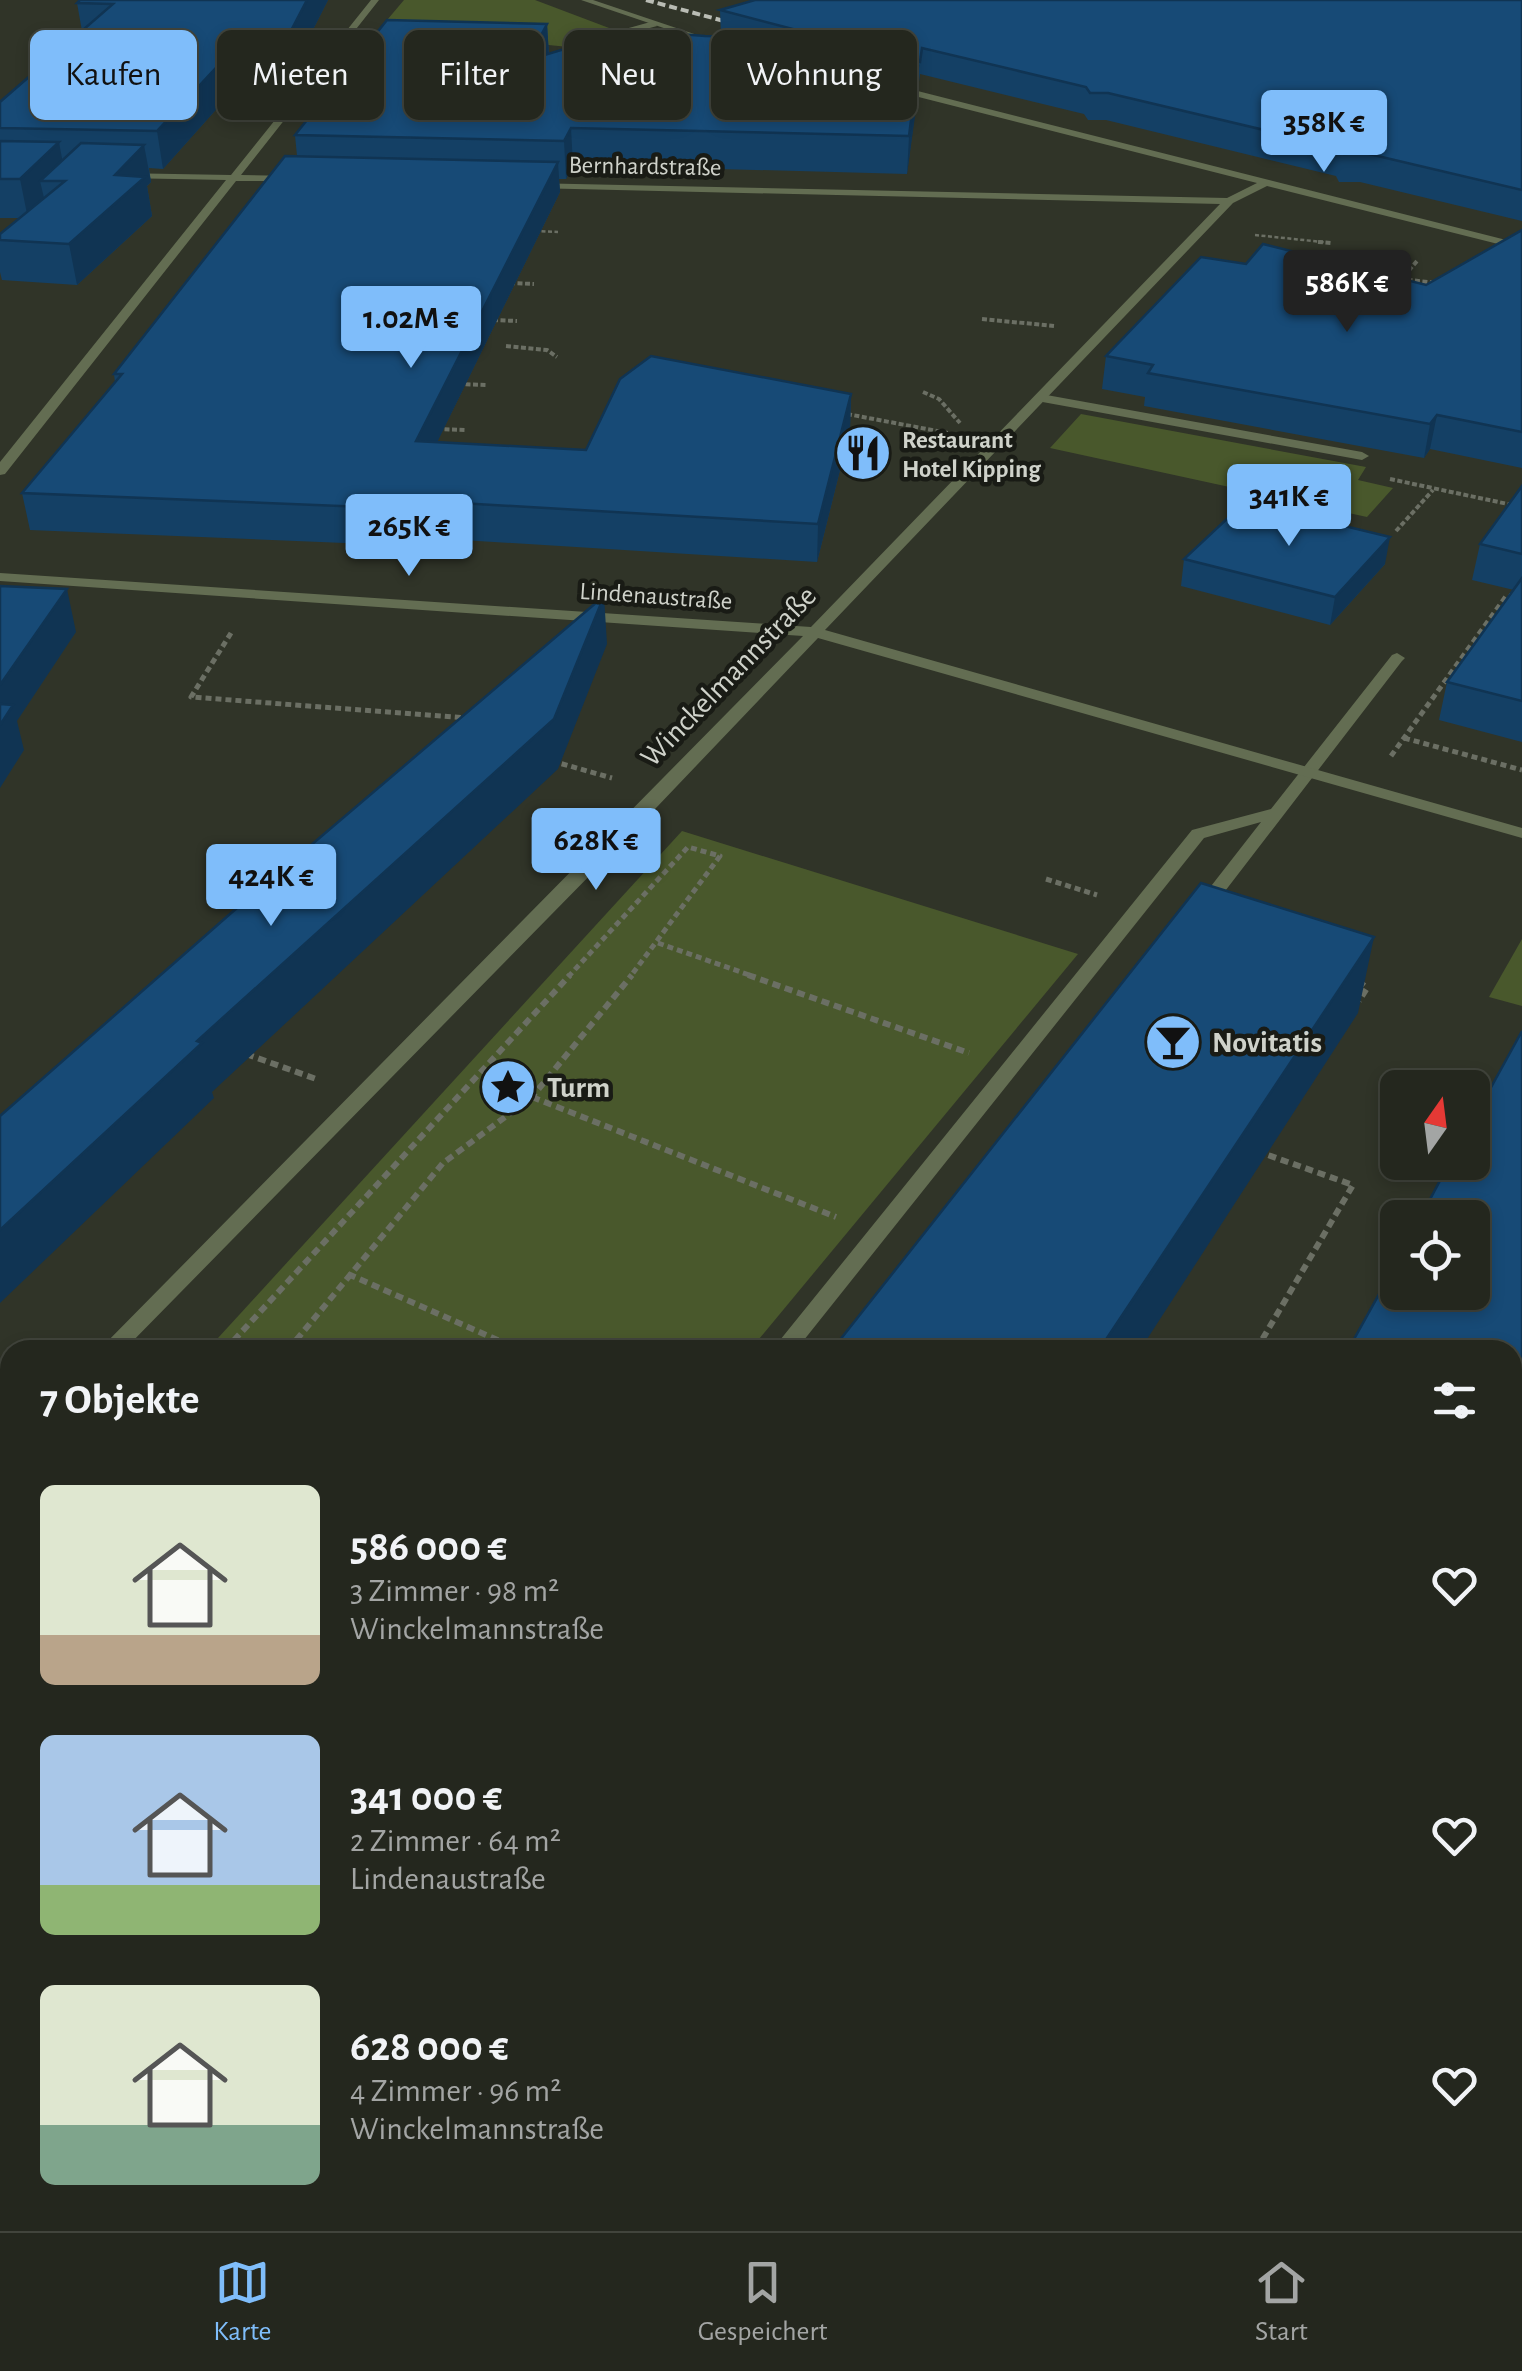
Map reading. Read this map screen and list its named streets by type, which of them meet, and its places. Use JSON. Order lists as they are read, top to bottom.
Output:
{
  "streets": {
    "street": ["Bernhardstraße", "Lindenaustraße", "Winckelmannstraße"]
  },
  "crossings": [
    ["Bernhardstraße", "Winckelmannstraße"],
    ["Lindenaustraße", "Winckelmannstraße"]
  ],
  "places": {
    "restaurant": ["Restaurant Hotel Kipping"],
    "bar": ["Novitatis"],
    "place": ["Turm"]
  },
  "north": "top",
  "page": {
    "chip": [
      "Kaufen",
      "Mieten",
      "Filter",
      "Neu",
      "Wohnung"
    ],
    "price": [
      "358K €",
      "586K €",
      "1.02M €",
      "341K €",
      "265K €",
      "628K €",
      "424K €"
    ],
    "heading": "7 Objekte",
    "list": [
      {
        "name": "586 000 €",
        "note": "3 Zimmer · 98 m² · Winckelmannstraße"
      },
      {
        "name": "341 000 €",
        "note": "2 Zimmer · 64 m² · Lindenaustraße"
      },
      {
        "name": "628 000 €",
        "note": "4 Zimmer · 96 m² · Winckelmannstraße"
      }
    ],
    "tabs": ["Karte", "Gespeichert", "Start"]
  }
}
